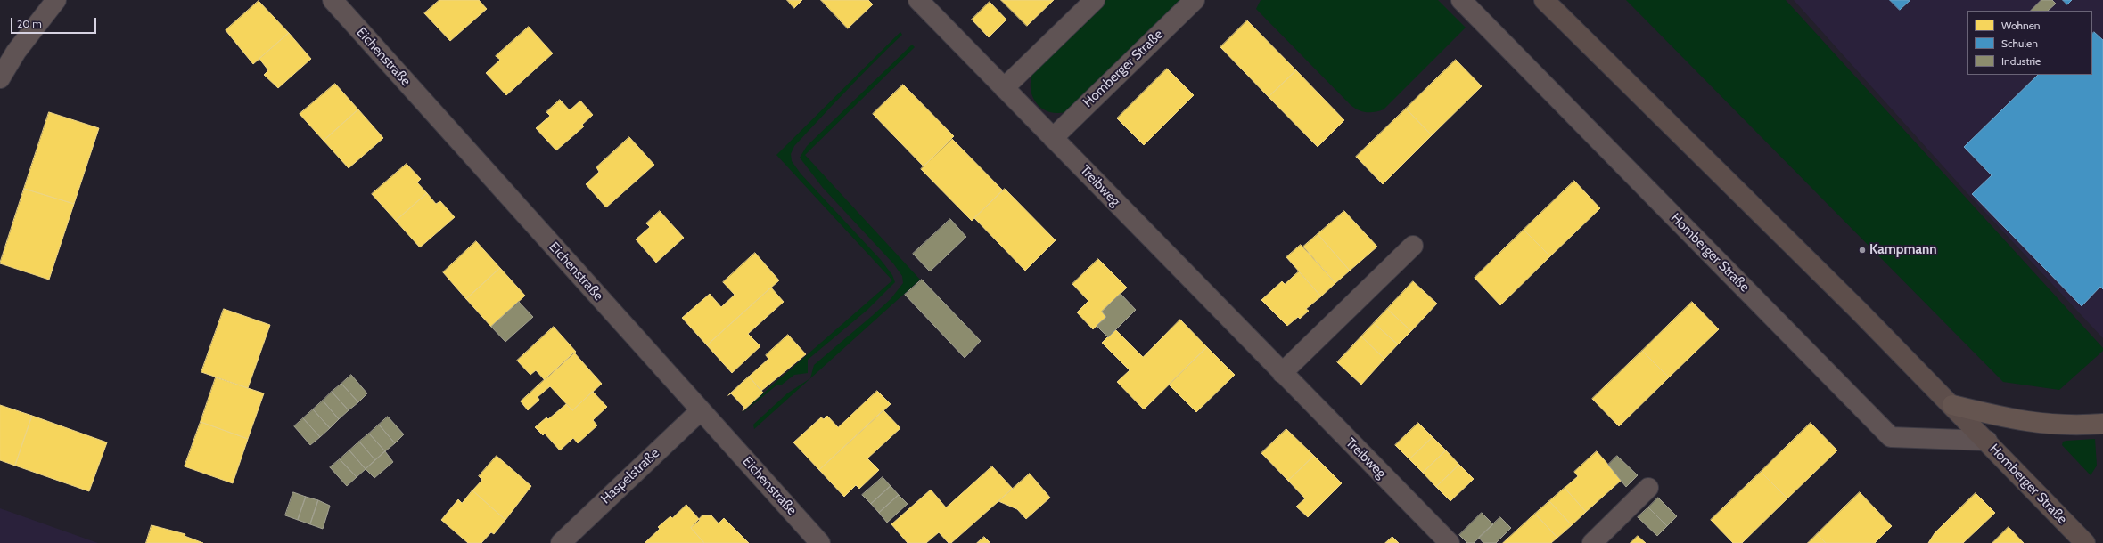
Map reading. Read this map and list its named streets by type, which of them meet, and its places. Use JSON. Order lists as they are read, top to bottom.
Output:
{
  "streets": {
    "main road": ["Homberger Straße"],
    "street": ["Eichenstraße", "Treibweg", "Haspelstraße"]
  },
  "crossings": [
    ["Eichenstraße", "Haspelstraße"],
    ["Homberger Straße", "Treibweg"]
  ],
  "places": ["Kampmann"],
  "legend": ["Wohnen", "Schulen", "Industrie"],
  "scale_bar": "20 m"
}
